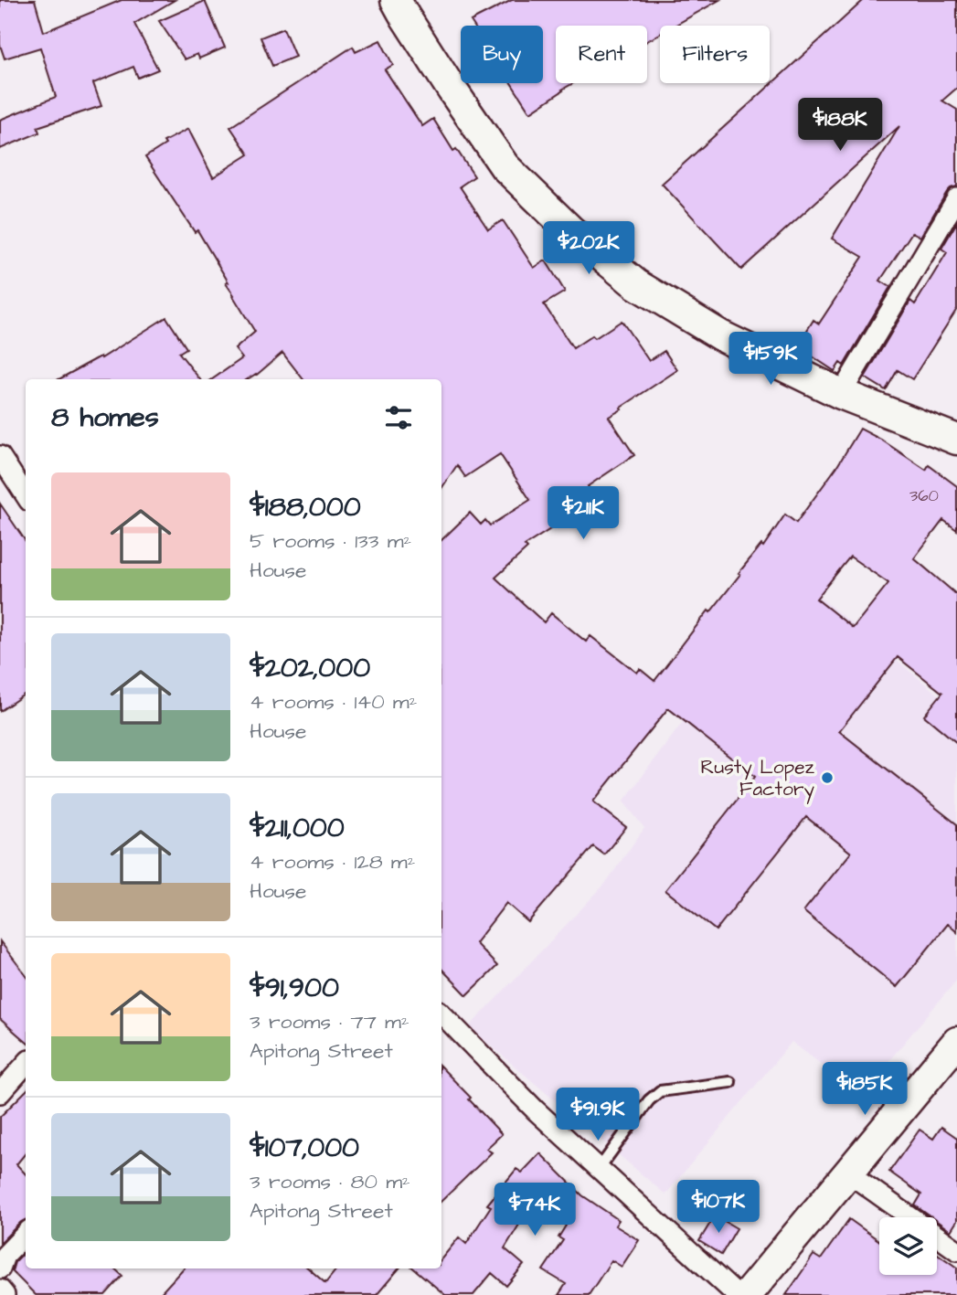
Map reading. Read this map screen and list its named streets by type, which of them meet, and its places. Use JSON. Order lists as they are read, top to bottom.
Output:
{
  "places": ["Rusty Lopez Factory"],
  "house_numbers": ["360"],
  "page": {
    "chip": ["Buy", "Rent", "Filters"],
    "price": [
      "$188K",
      "$202K",
      "$159K",
      "$211K",
      "$185K",
      "$91.9K",
      "$107K",
      "$74K"
    ],
    "heading": "8 homes",
    "list": [
      {
        "name": "$188,000",
        "note": "5 rooms · 133 m² · House"
      },
      {
        "name": "$202,000",
        "note": "4 rooms · 140 m² · House"
      },
      {
        "name": "$211,000",
        "note": "4 rooms · 128 m² · House"
      },
      {
        "name": "$91,900",
        "note": "3 rooms · 77 m² · Apitong Street"
      },
      {
        "name": "$107,000",
        "note": "3 rooms · 80 m² · Apitong Street"
      }
    ]
  }
}
